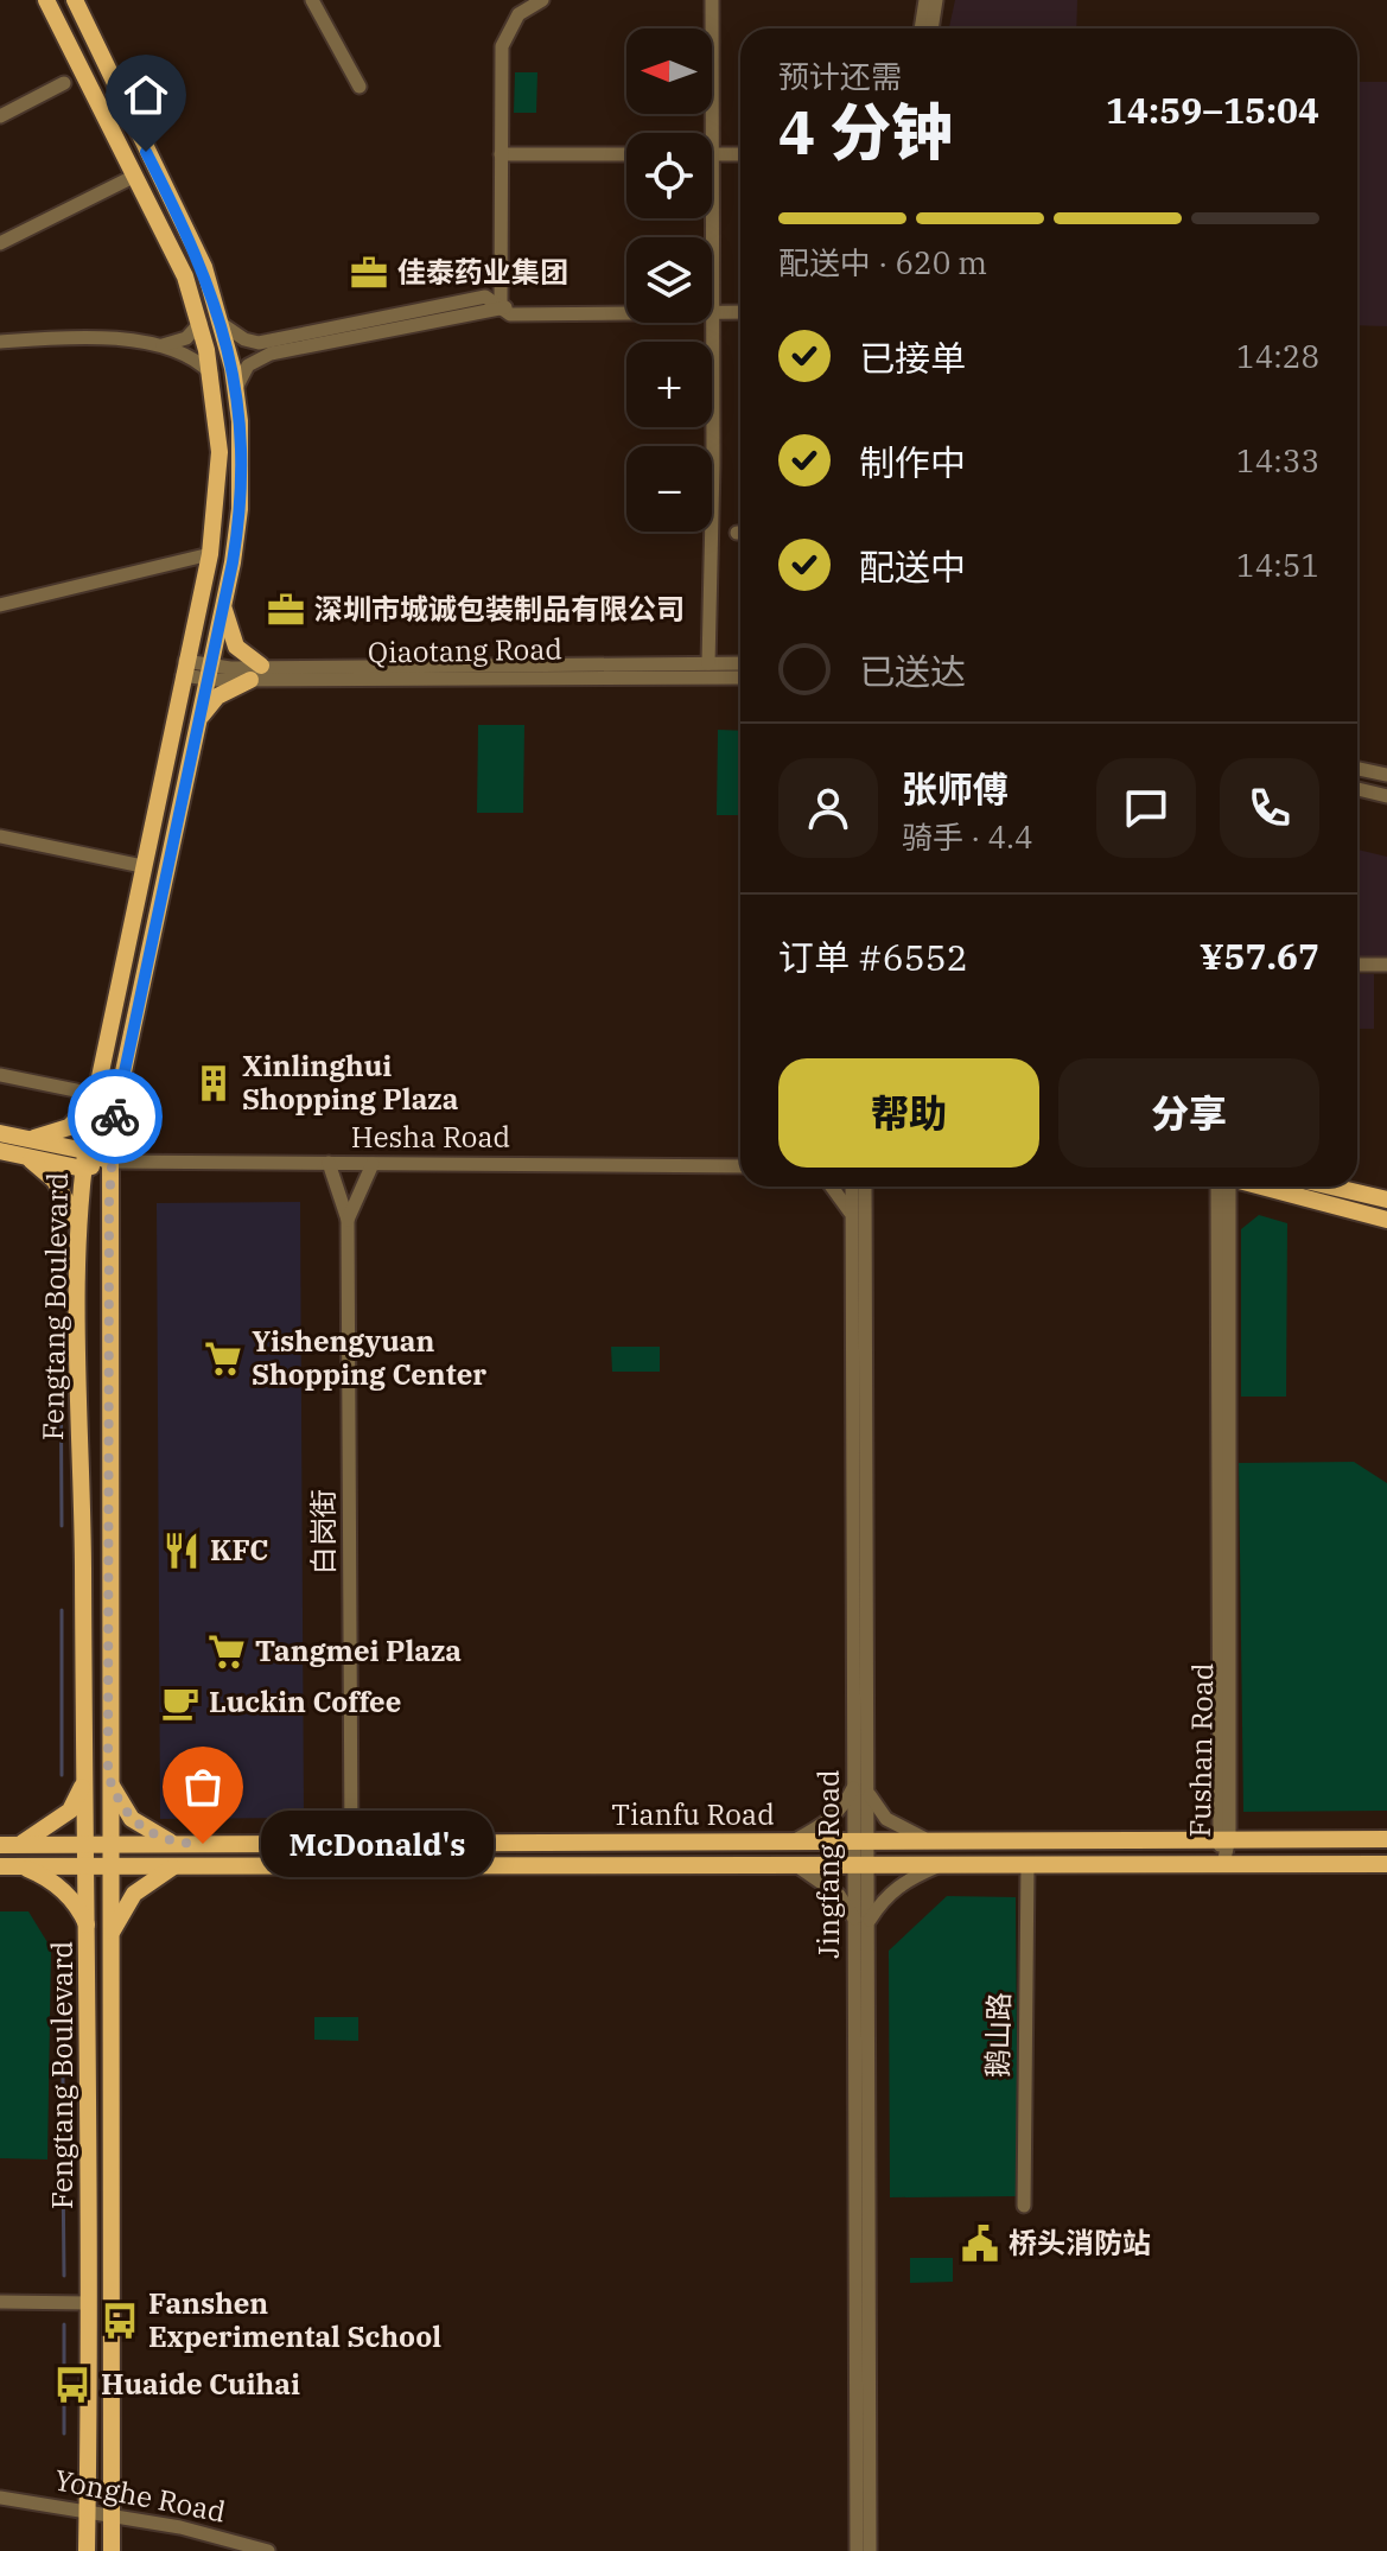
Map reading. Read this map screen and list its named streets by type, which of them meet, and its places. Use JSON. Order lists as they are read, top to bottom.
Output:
{
  "streets": {
    "main road": ["Hesha Road", "Fengtang Boulevard", "Tianfu Road"],
    "street": [
      "Qiaotang Road",
      "白岗街",
      "Fushan Road",
      "Jingfang Road",
      "鹅山路",
      "Yonghe Road"
    ]
  },
  "crossings": [
    ["Qiaotang Road", "Fengtang Boulevard"],
    ["Hesha Road", "Fengtang Boulevard"],
    ["Fengtang Boulevard", "Tianfu Road"],
    ["Fengtang Boulevard", "Yonghe Road"],
    ["白岗街", "Tianfu Road"],
    ["Fushan Road", "Tianfu Road"],
    ["Tianfu Road", "Jingfang Road"],
    ["Tianfu Road", "鹅山路"]
  ],
  "places": {
    "office": ["佳泰药业集团", "深圳市城诚包装制品有限公司"],
    "building": ["Xinlinghui Shopping Plaza"],
    "supermarket": ["Yishengyuan Shopping Center", "Tangmei Plaza"],
    "restaurant": ["KFC"],
    "cafe": ["Luckin Coffee"],
    "other": ["McDonald's"],
    "public building": ["桥头消防站"],
    "bus stop": ["Fanshen Experimental School", "Huaide Cuihai"]
  },
  "north": "left",
  "page": {
    "map_buttons": ["+", "−"],
    "heading": ["4 分钟", "预计还需", "14:59–15:04"],
    "panel": [
      "张师傅",
      "骑手 · 4.4",
      "订单 #6552",
      "¥57.67"
    ],
    "bar": "配送中 · 620 m",
    "list": [
      ["已接单", "14:28"],
      ["制作中", "14:33"],
      ["配送中", "14:51"],
      "已送达"
    ],
    "buttons": ["帮助", "分享"],
    "bubble": "McDonald's"
  }
}
